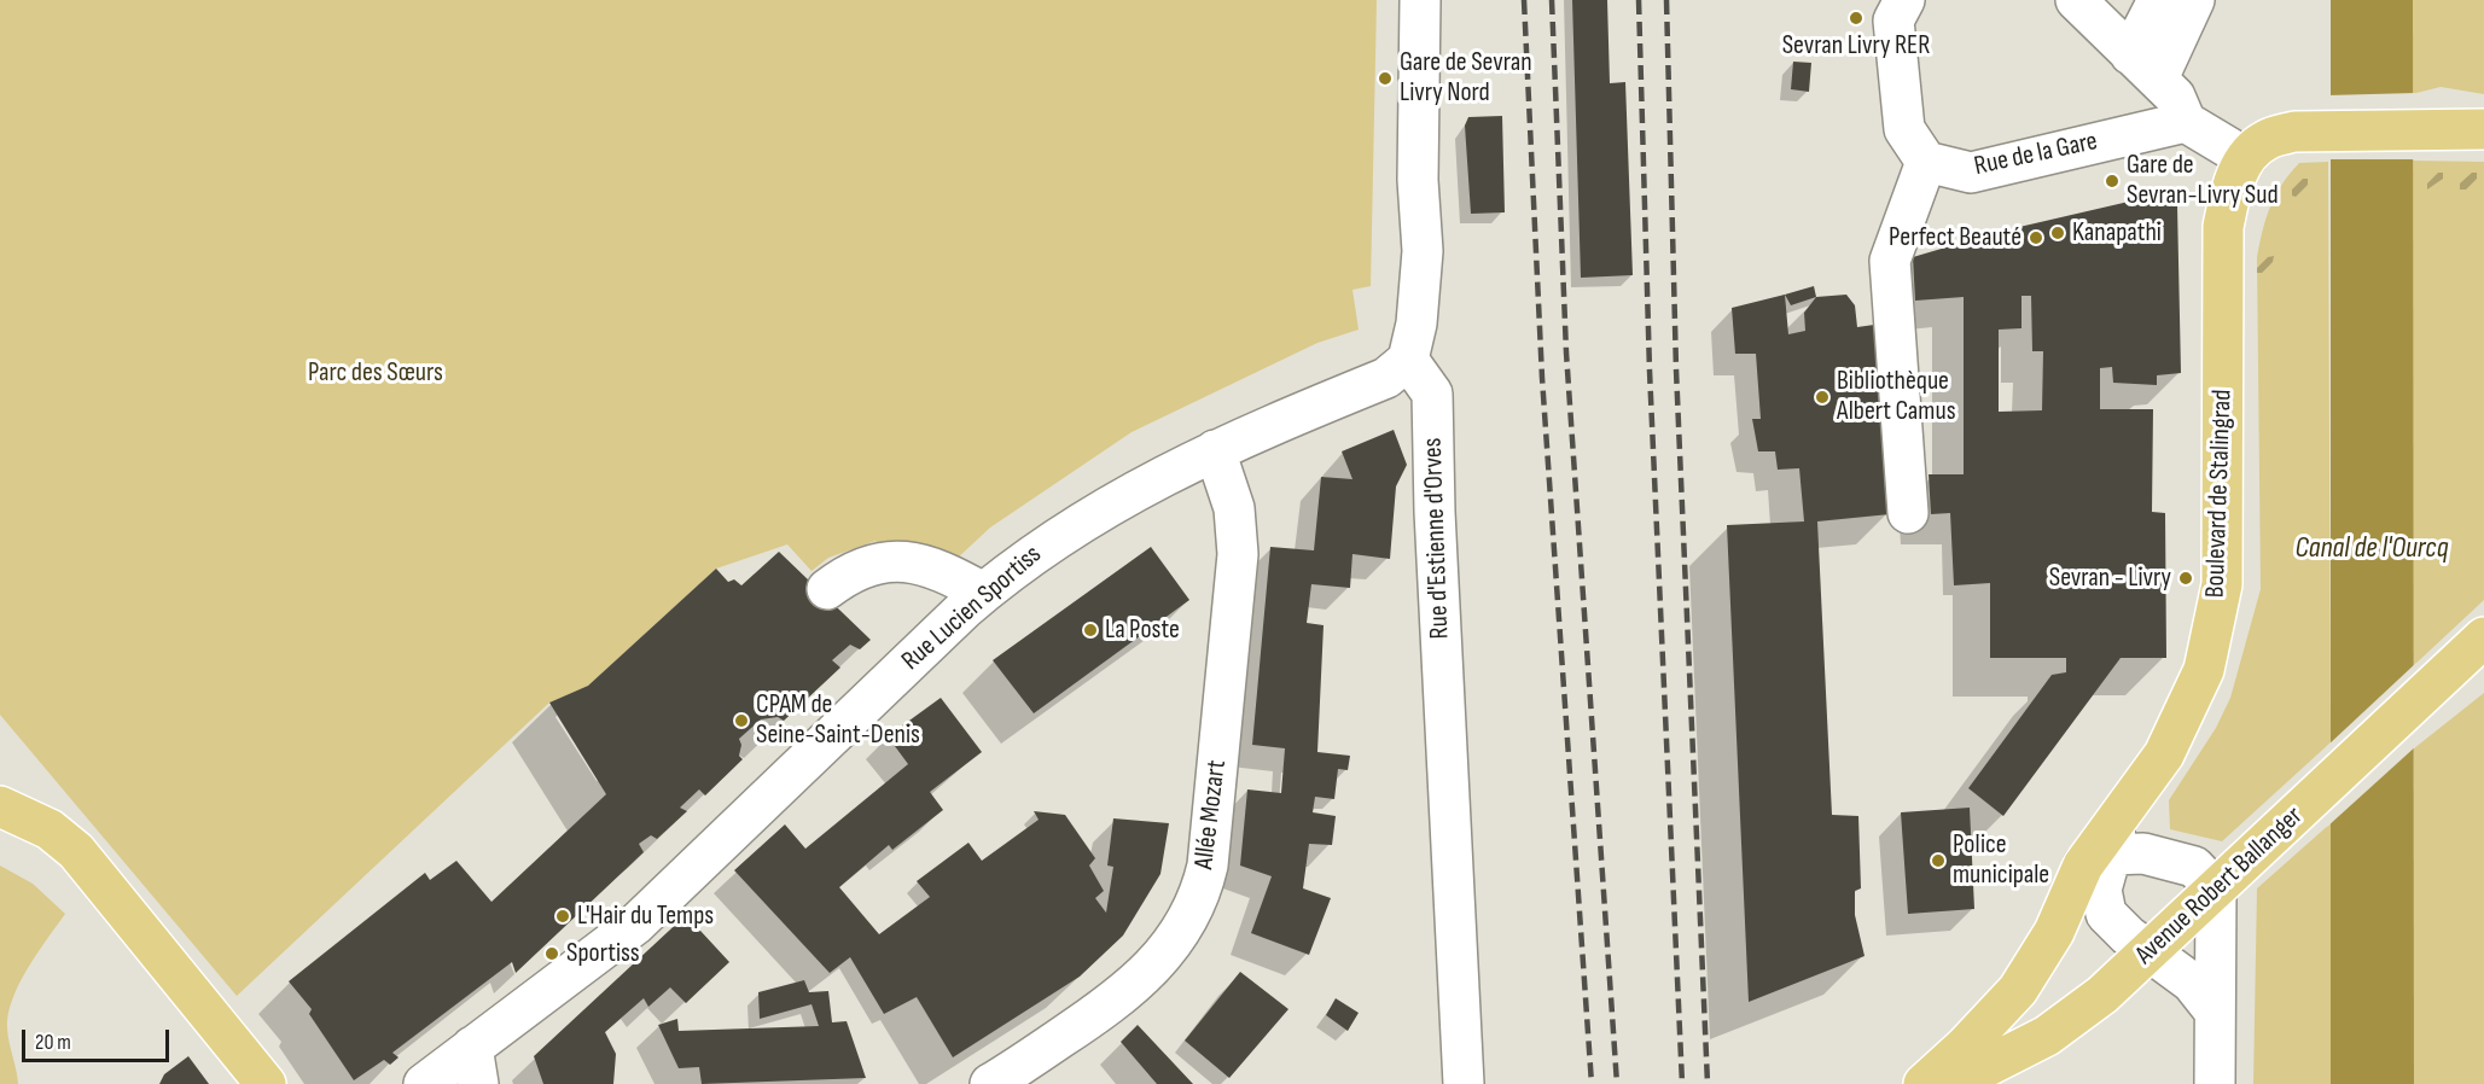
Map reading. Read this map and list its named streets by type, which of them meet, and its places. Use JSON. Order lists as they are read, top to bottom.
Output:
{
  "streets": {
    "main road": ["Boulevard de Stalingrad", "Avenue Robert Ballanger"],
    "street": [
      "Rue de la Gare",
      "Rue d'Estienne d'Orves",
      "Rue Lucien Sportiss",
      "Allée Mozart"
    ]
  },
  "crossings": [
    ["Boulevard de Stalingrad", "Avenue Robert Ballanger"],
    ["Rue d'Estienne d'Orves", "Rue Lucien Sportiss"],
    ["Rue Lucien Sportiss", "Allée Mozart"]
  ],
  "water": ["Canal de l'Ourcq"],
  "parks": ["Parc des Sœurs"],
  "places": [
    "Sevran Livry RER",
    "Gare de Sevran Livry Nord",
    "Gare de Sevran-Livry Sud",
    "Kanapathi",
    "Perfect Beauté",
    "Bibliothèque Albert Camus",
    "Sevran - Livry",
    "La Poste",
    "CPAM de Seine-Saint-Denis",
    "Police municipale",
    "L'Hair du Temps",
    "Sportiss"
  ],
  "scale_bar": "20 m"
}
